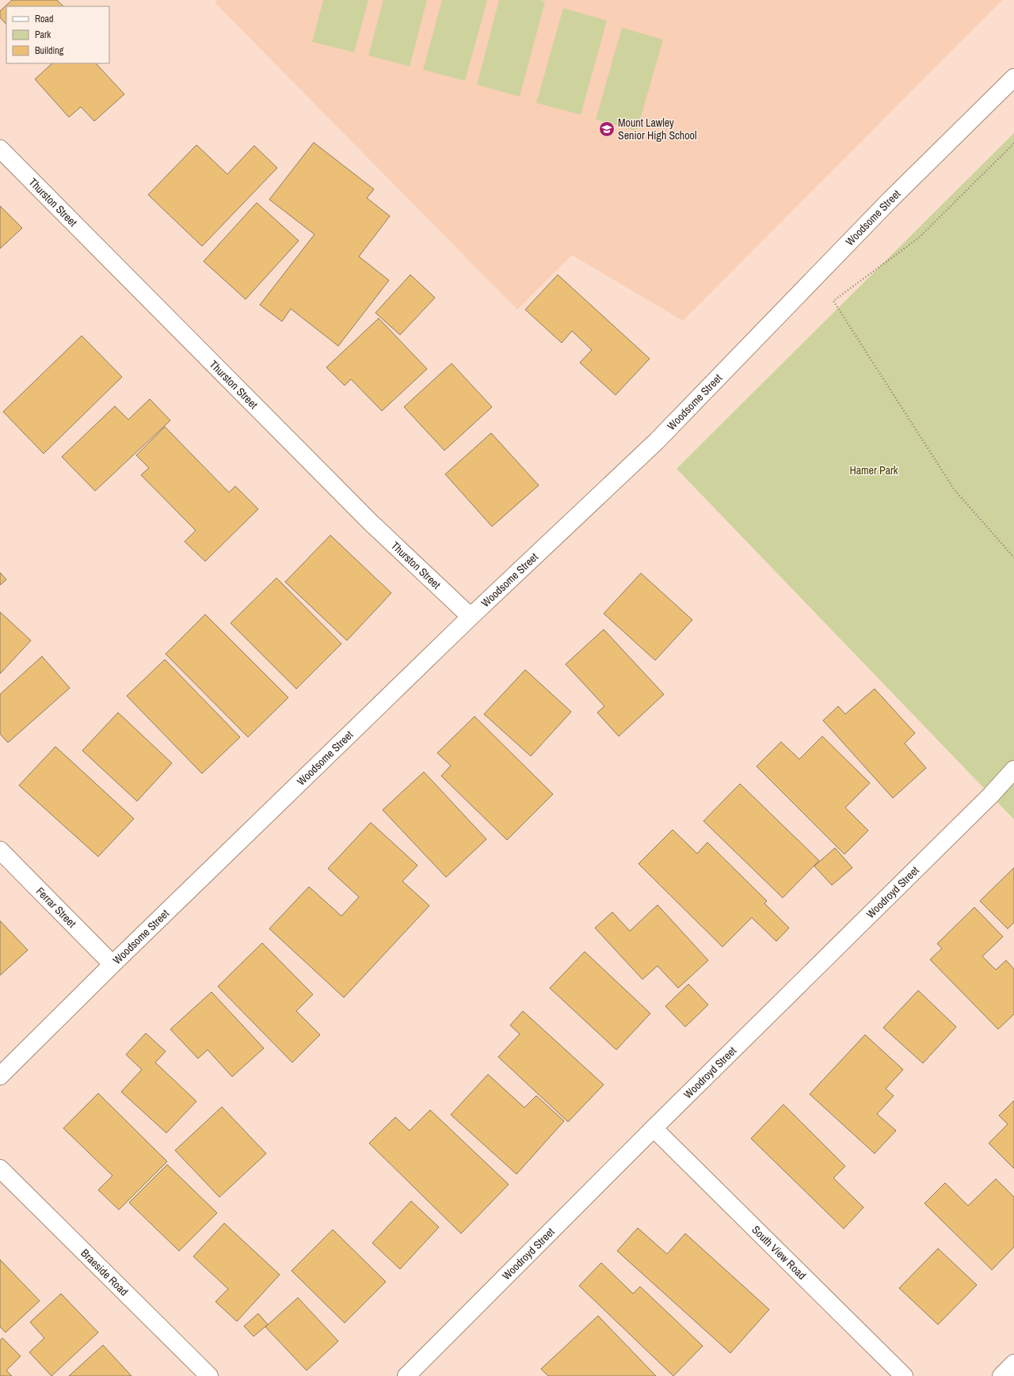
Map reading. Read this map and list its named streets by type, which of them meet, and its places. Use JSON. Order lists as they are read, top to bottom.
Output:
{
  "streets": {
    "street": [
      "Thurston Street",
      "Woodsome Street",
      "Woodroyd Street",
      "Ferrar Street",
      "South View Road",
      "Braeside Road"
    ]
  },
  "crossings": [
    ["Thurston Street", "Woodsome Street"],
    ["Woodsome Street", "Ferrar Street"],
    ["Woodroyd Street", "South View Road"]
  ],
  "parks": ["Hamer Park"],
  "places": {
    "school or university": ["Mount Lawley Senior High School"]
  },
  "legend": ["Road", "Park", "Building"]
}
